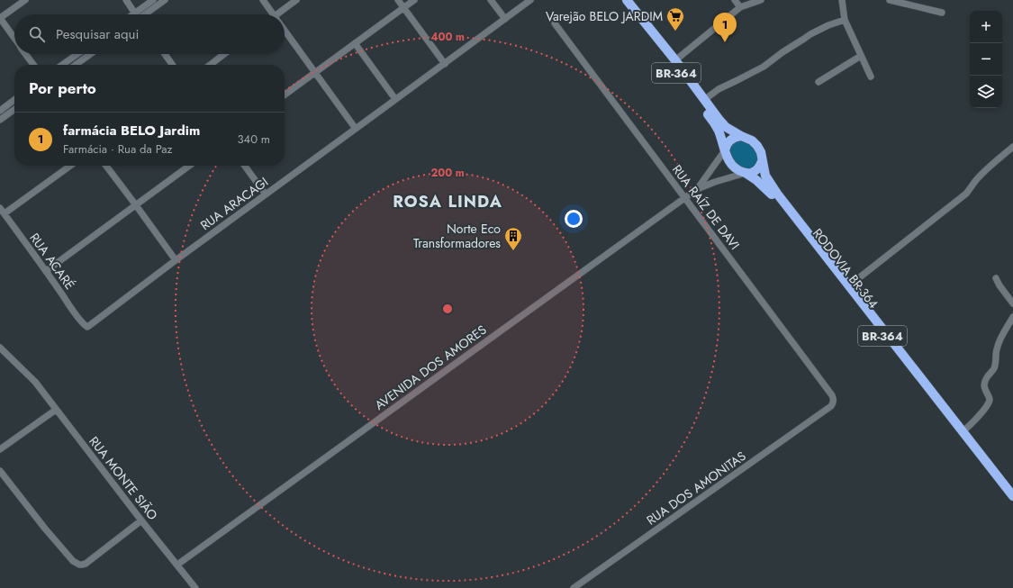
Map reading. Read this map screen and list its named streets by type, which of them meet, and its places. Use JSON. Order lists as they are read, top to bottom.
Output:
{
  "streets": {
    "highway": ["BR-364", "RODOVIA BR-364"],
    "street": [
      "RUA ARACAGI",
      "RUA RAÍZ DE DAVI",
      "RUA ACARÉ",
      "AVENIDA DOS AMORES",
      "RUA MONTE SIÃO",
      "RUA DOS AMONITAS"
    ]
  },
  "crossings": [
    ["BR-364", "RODOVIA BR-364"],
    ["BR-364", "AVENIDA DOS AMORES"],
    ["RUA ARACAGI", "RUA ACARÉ"],
    ["RUA RAÍZ DE DAVI", "AVENIDA DOS AMORES"],
    ["RUA RAÍZ DE DAVI", "RUA DOS AMONITAS"],
    ["RODOVIA BR-364", "AVENIDA DOS AMORES"],
    ["AVENIDA DOS AMORES", "RUA MONTE SIÃO"]
  ],
  "districts": ["ROSA LINDA"],
  "places": {
    "supermarket": ["Varejão BELO JARDIM"],
    "building": ["Norte Eco Transformadores"]
  },
  "page": {
    "map_buttons": ["+", "−"],
    "pins": "1",
    "search": "Pesquisar aqui",
    "heading": "Por perto",
    "list": [
      {
        "mark": "1",
        "name": "farmácia BELO Jardim",
        "note": "Farmácia · Rua da Paz",
        "value": "340 m"
      }
    ]
  },
  "rings": ["400 m", "200 m"]
}
